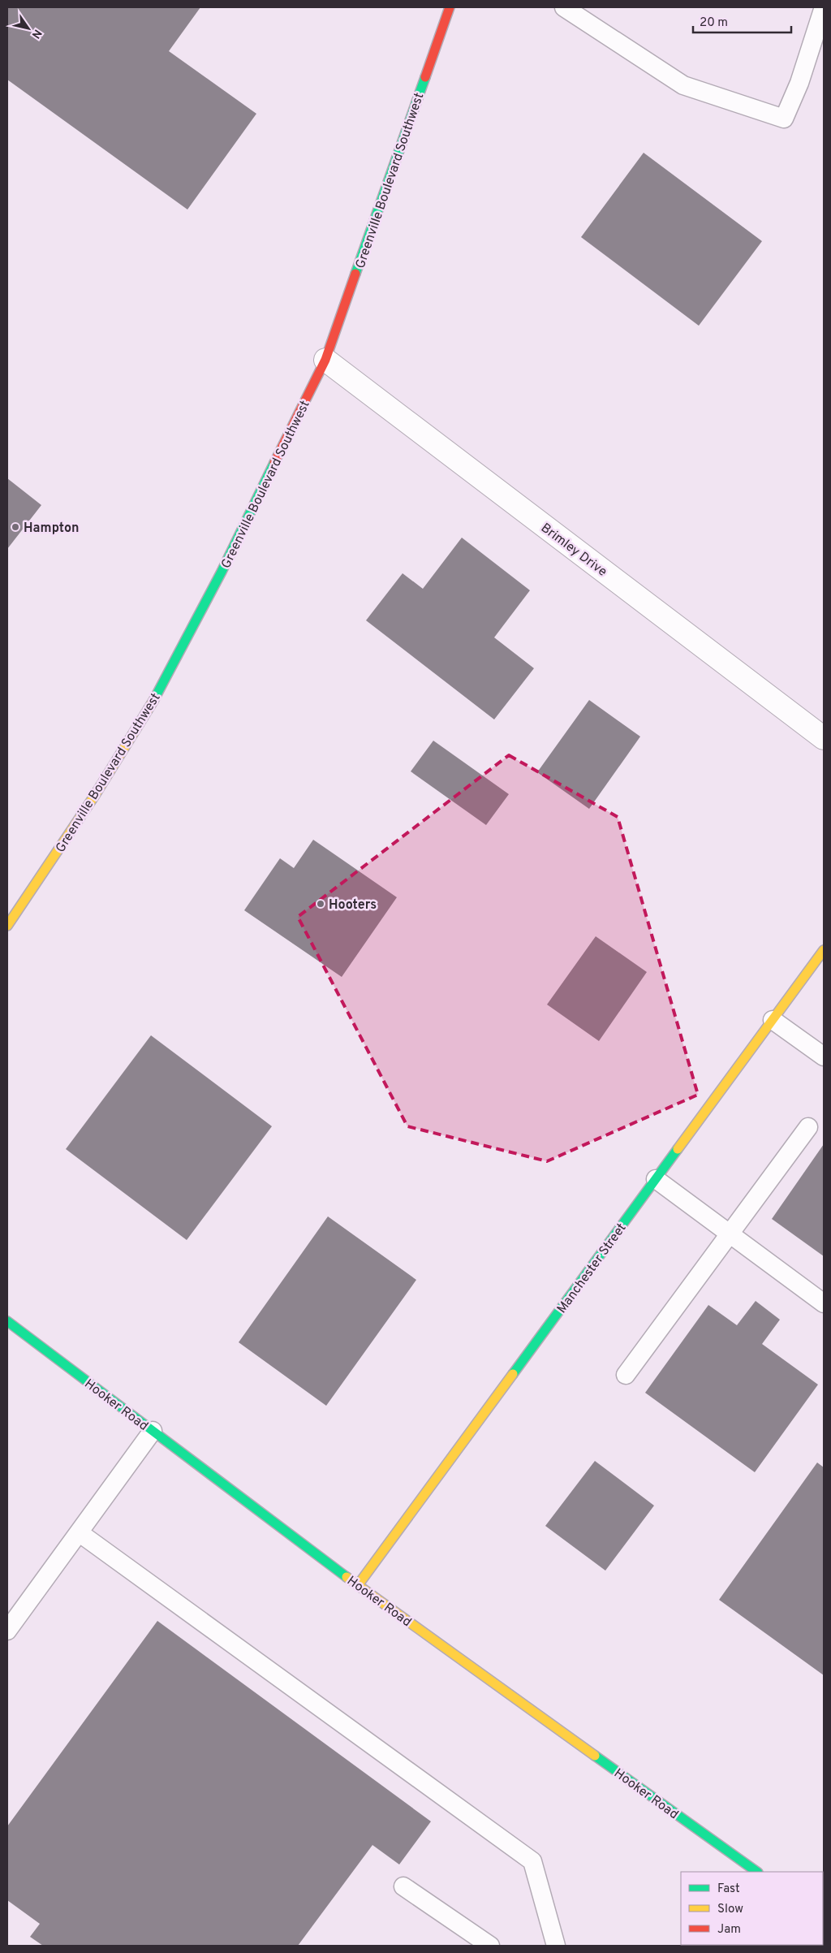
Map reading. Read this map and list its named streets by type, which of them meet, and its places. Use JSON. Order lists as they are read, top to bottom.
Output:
{
  "streets": {
    "main road": ["Greenville Boulevard Southwest", "Manchester Street", "Hooker Road"],
    "street": ["Brimley Drive"]
  },
  "crossings": [
    ["Greenville Boulevard Southwest", "Brimley Drive"],
    ["Manchester Street", "Hooker Road"]
  ],
  "places": ["Hampton", "Hooters"],
  "legend": ["Fast", "Slow", "Jam"],
  "scale_bar": "20 m",
  "north": "bottom right"
}
